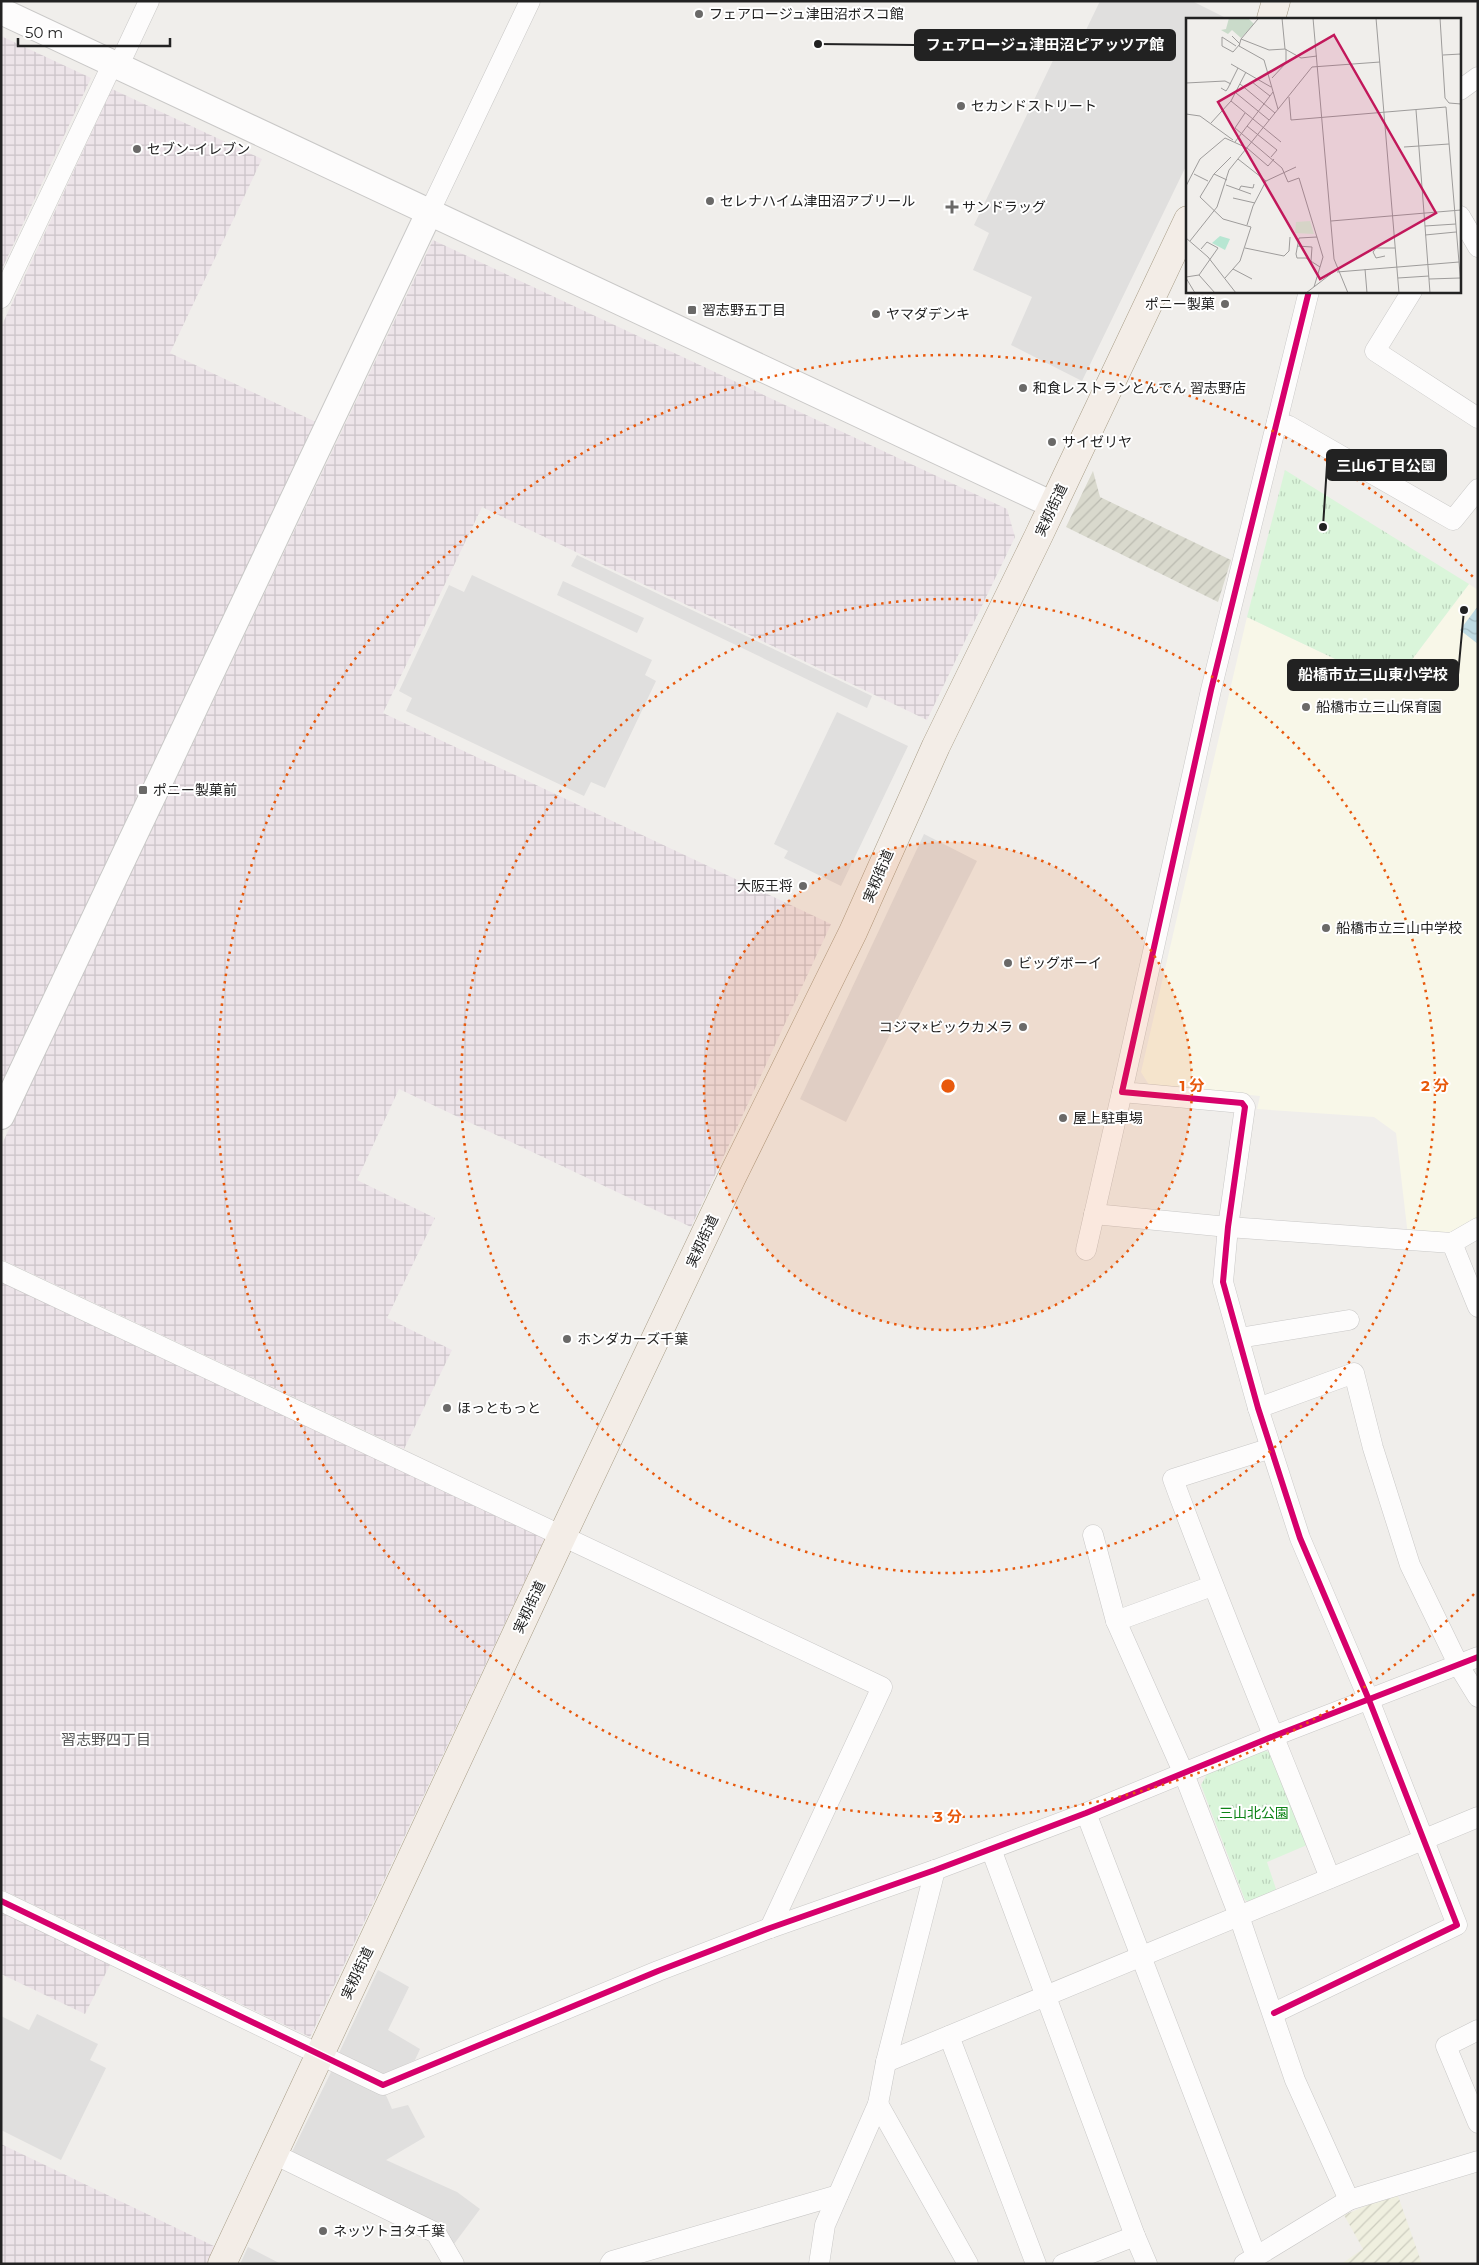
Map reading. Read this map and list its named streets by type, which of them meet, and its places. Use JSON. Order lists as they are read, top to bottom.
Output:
{
  "streets": {
    "main road": ["実籾街道"]
  },
  "districts": ["習志野四丁目"],
  "parks": ["三山北公園"],
  "places": {
    "other": [
      "フェアロージュ津田沼ボスコ館",
      "フェアロージュ津田沼ピアッツア館",
      "セカンドストリート",
      "セブン-イレブン",
      "セレナハイム津田沼アブリール",
      "ポニー製菓",
      "ヤマダデンキ",
      "和食レストランとんでん 習志野店",
      "サイゼリヤ",
      "三山6丁目公園",
      "船橋市立三山東小学校",
      "船橋市立三山保育園",
      "大阪王将",
      "船橋市立三山中学校",
      "ビッグボーイ",
      "コジマ×ビックカメラ",
      "屋上駐車場",
      "ホンダカーズ千葉",
      "ほっともっと",
      "ネッツトヨタ千葉"
    ],
    "health": ["サンドラッグ"],
    "transit": ["習志野五丁目", "ポニー製菓前"]
  },
  "scale_bar": "50 m",
  "rings": ["1 分", "2 分", "3 分"]
}
